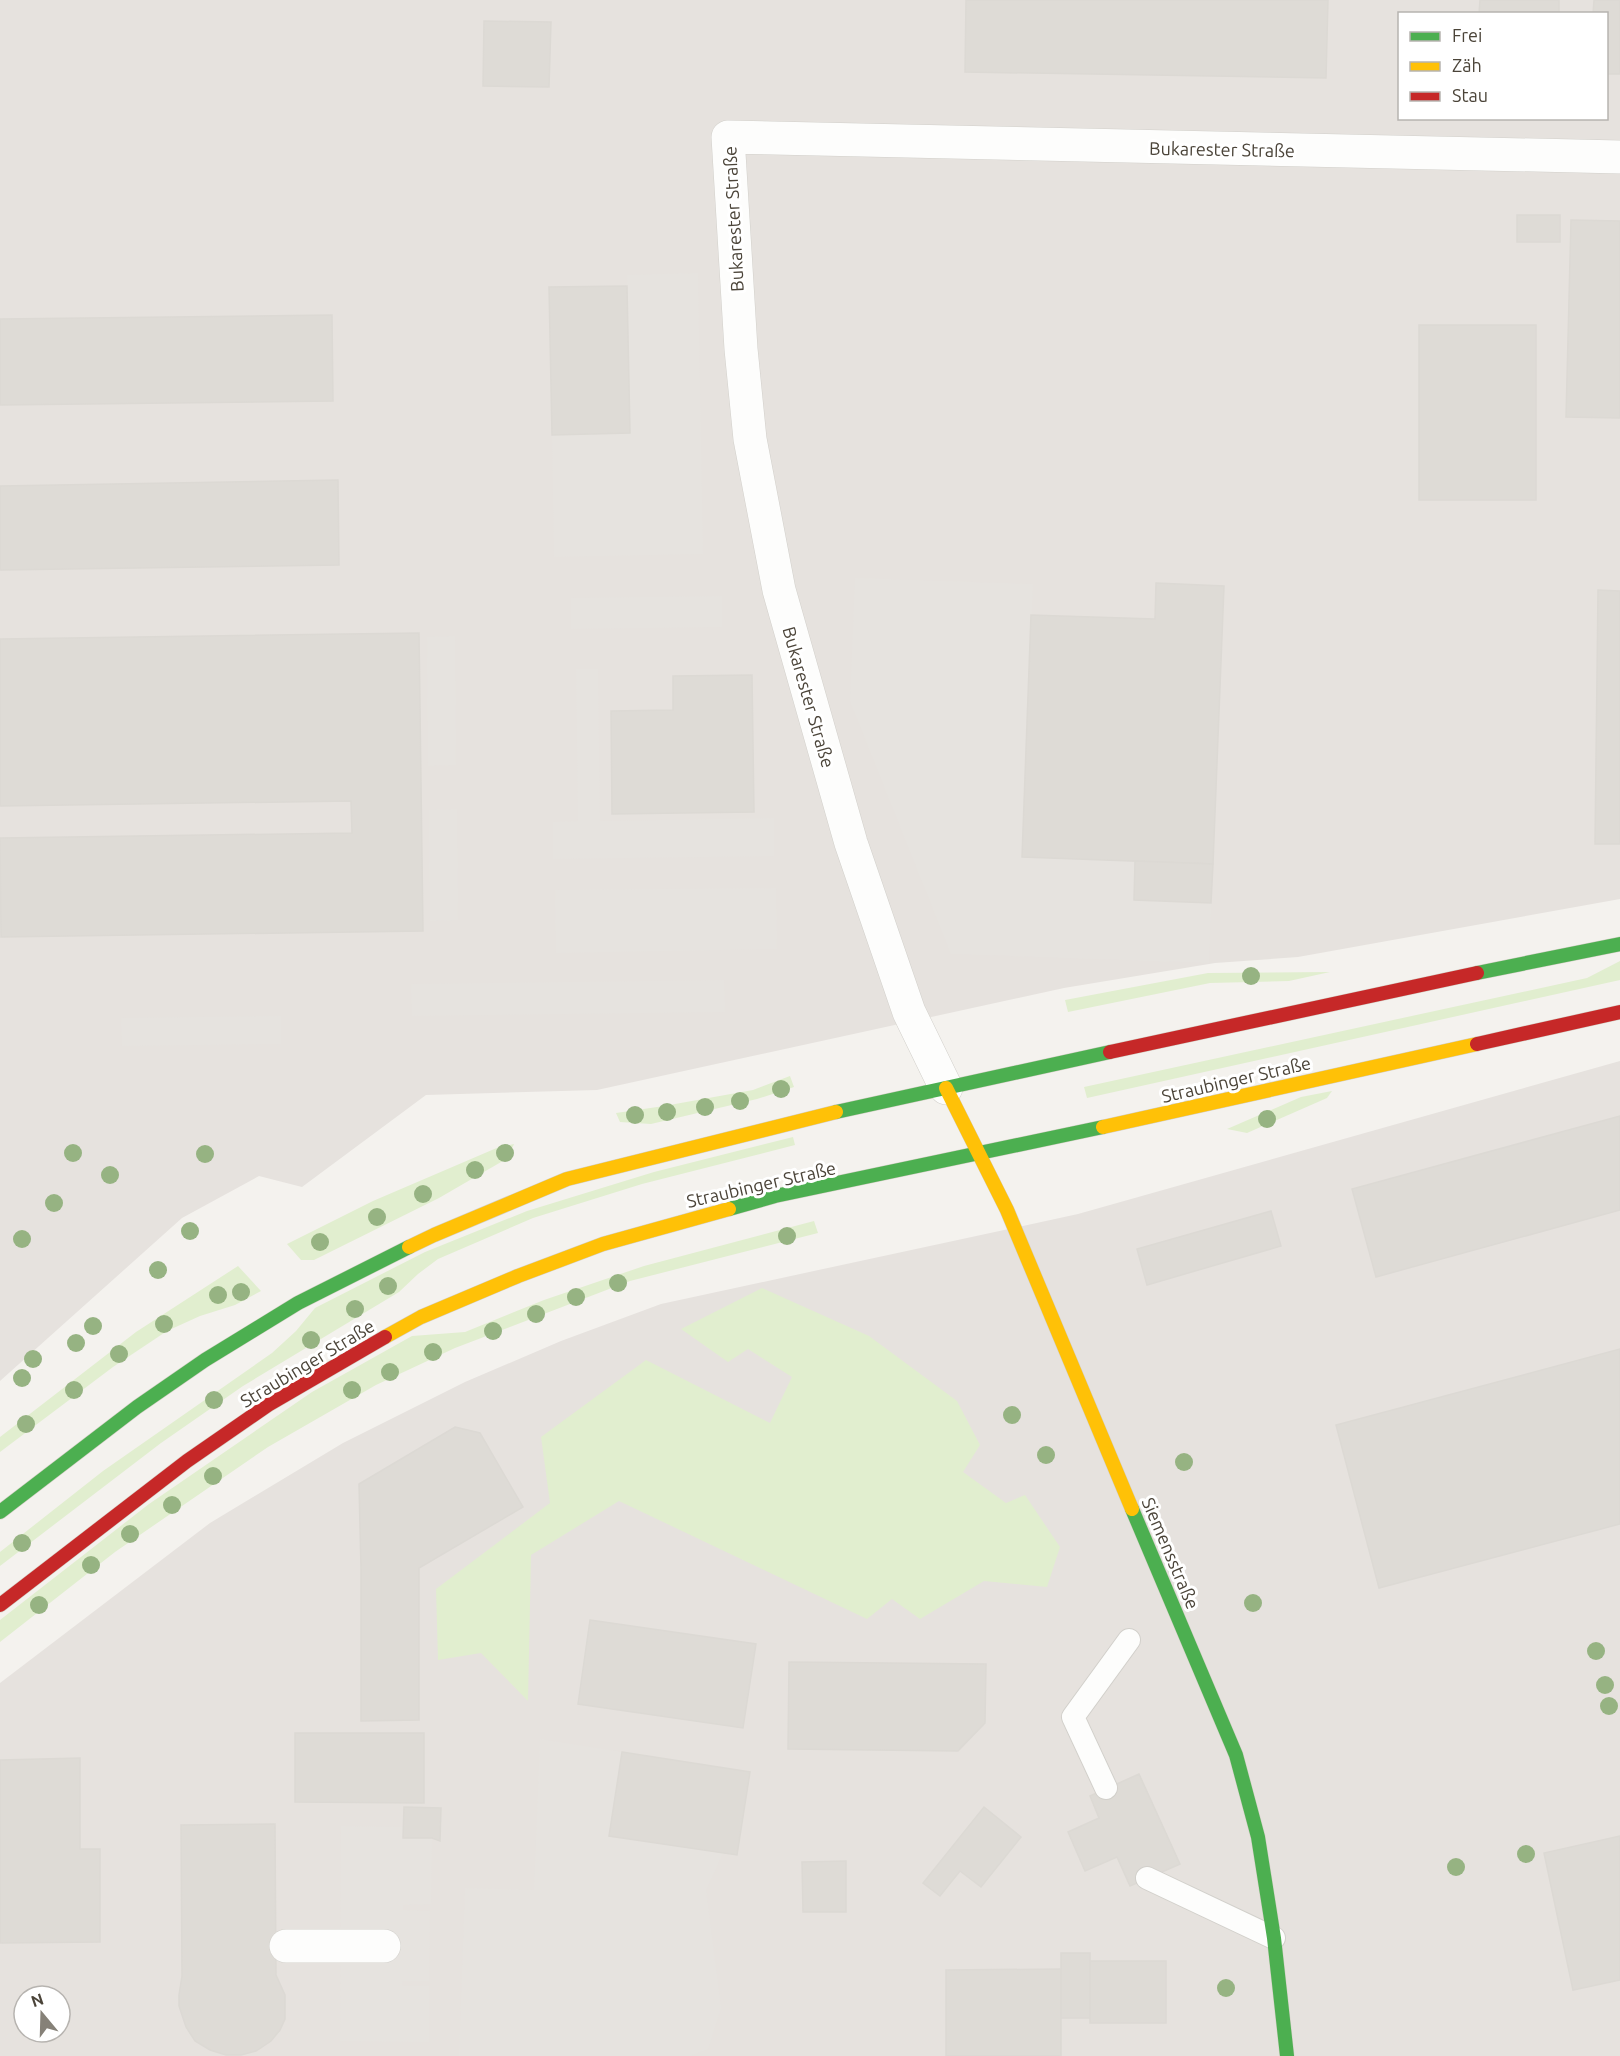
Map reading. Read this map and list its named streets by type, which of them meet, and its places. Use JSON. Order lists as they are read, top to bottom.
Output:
{
  "streets": {
    "main road": ["Straubinger Straße", "Siemensstraße"],
    "street": ["Bukarester Straße"]
  },
  "crossings": [
    ["Bukarester Straße", "Siemensstraße"],
    ["Straubinger Straße", "Siemensstraße"]
  ],
  "legend": ["Frei", "Zäh", "Stau"],
  "north": "top"
}
